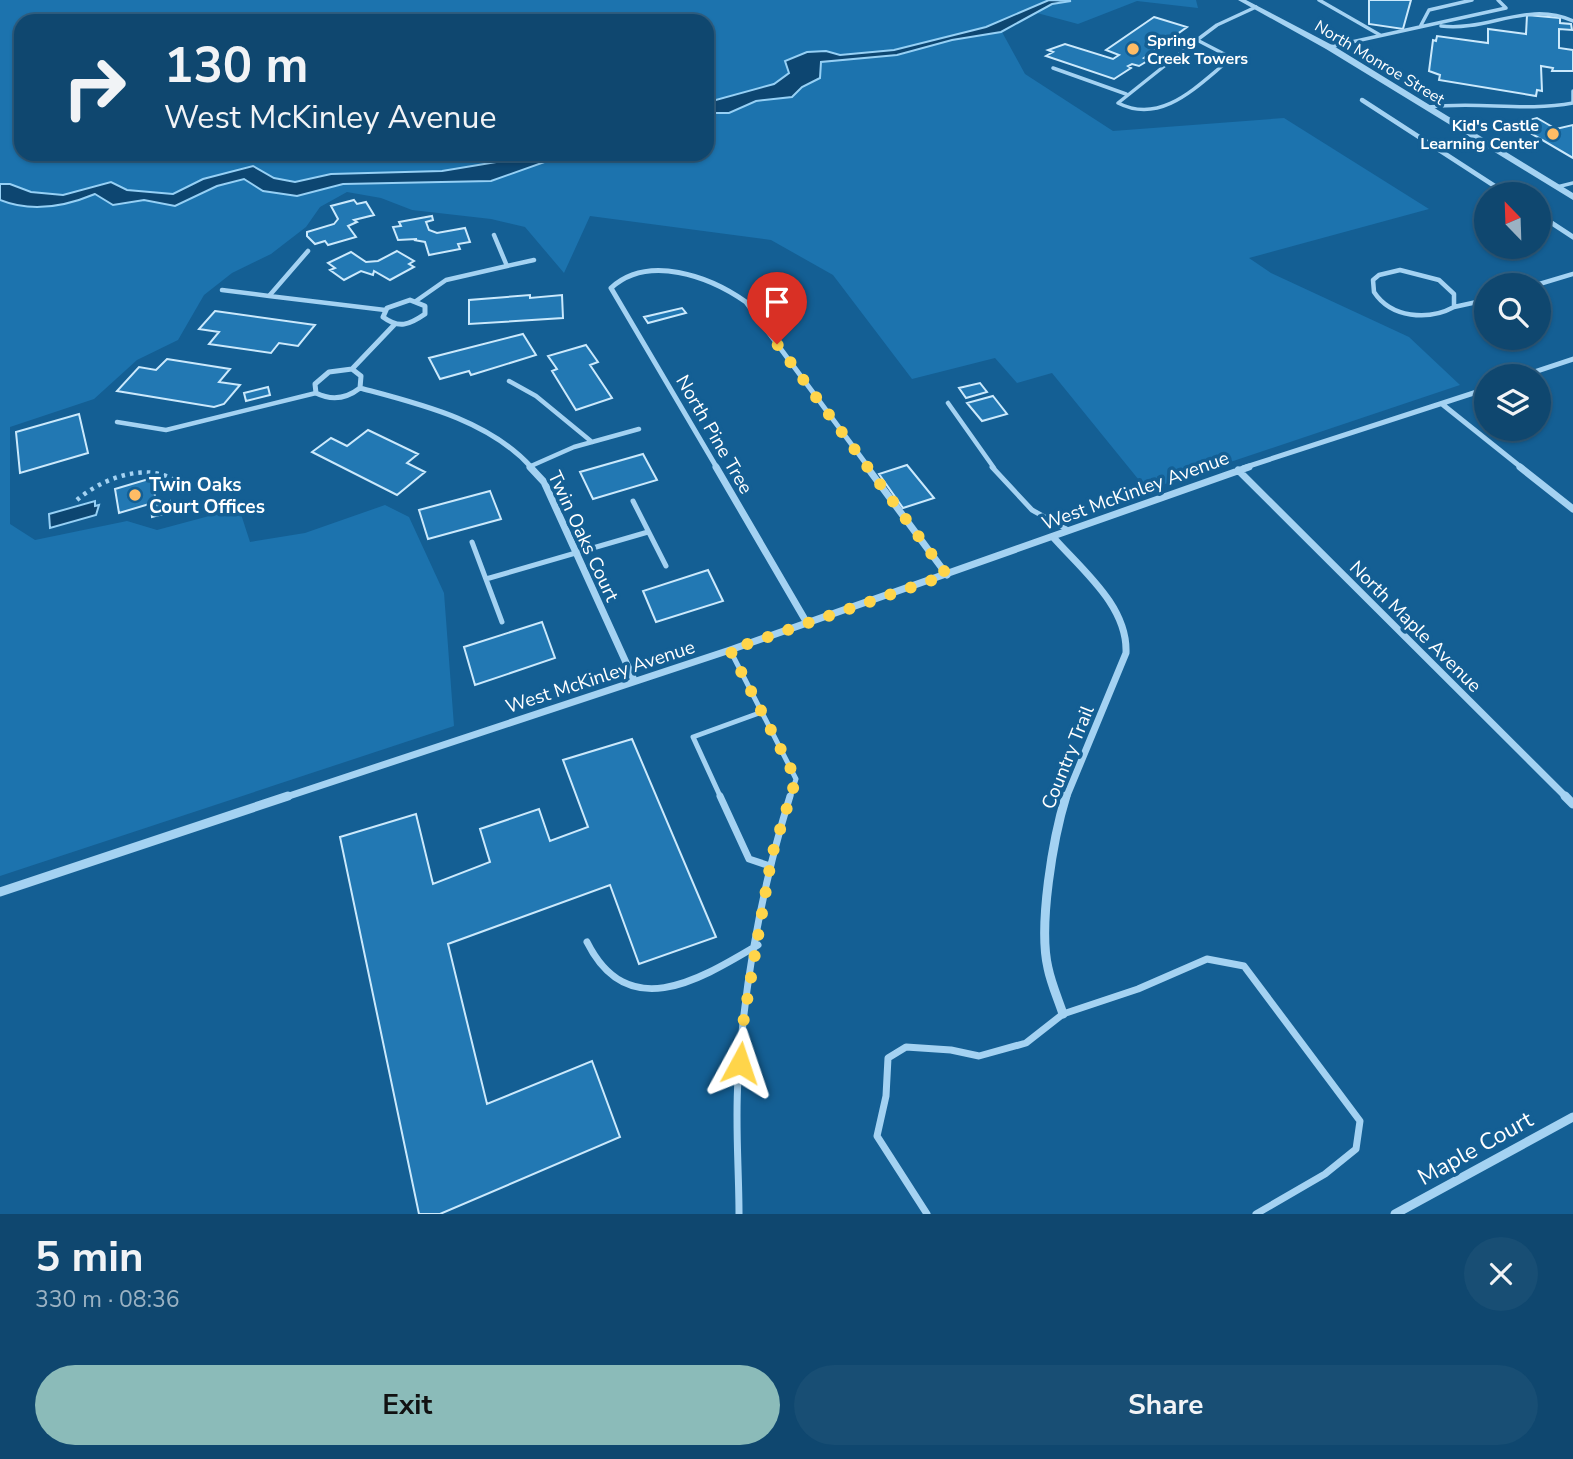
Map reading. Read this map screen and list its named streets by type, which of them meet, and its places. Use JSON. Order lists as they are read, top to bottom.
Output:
{
  "streets": {
    "street": [
      "North Monroe Street",
      "North Pine Tree",
      "West McKinley Avenue",
      "Twin Oaks Court",
      "North Maple Avenue",
      "Country Trail",
      "Maple Court"
    ]
  },
  "crossings": [
    ["North Pine Tree", "West McKinley Avenue"],
    ["West McKinley Avenue", "Twin Oaks Court"],
    ["West McKinley Avenue", "North Maple Avenue"],
    ["West McKinley Avenue", "Country Trail"]
  ],
  "places": ["Spring Creek Towers", "Kid's Castle Learning Center", "Twin Oaks Court Offices"],
  "north": "top left",
  "page": {
    "turn": ["130 m", "West McKinley Avenue"],
    "heading": ["5 min", "330 m · 08:36"],
    "buttons": ["Exit", "Share"]
  }
}
